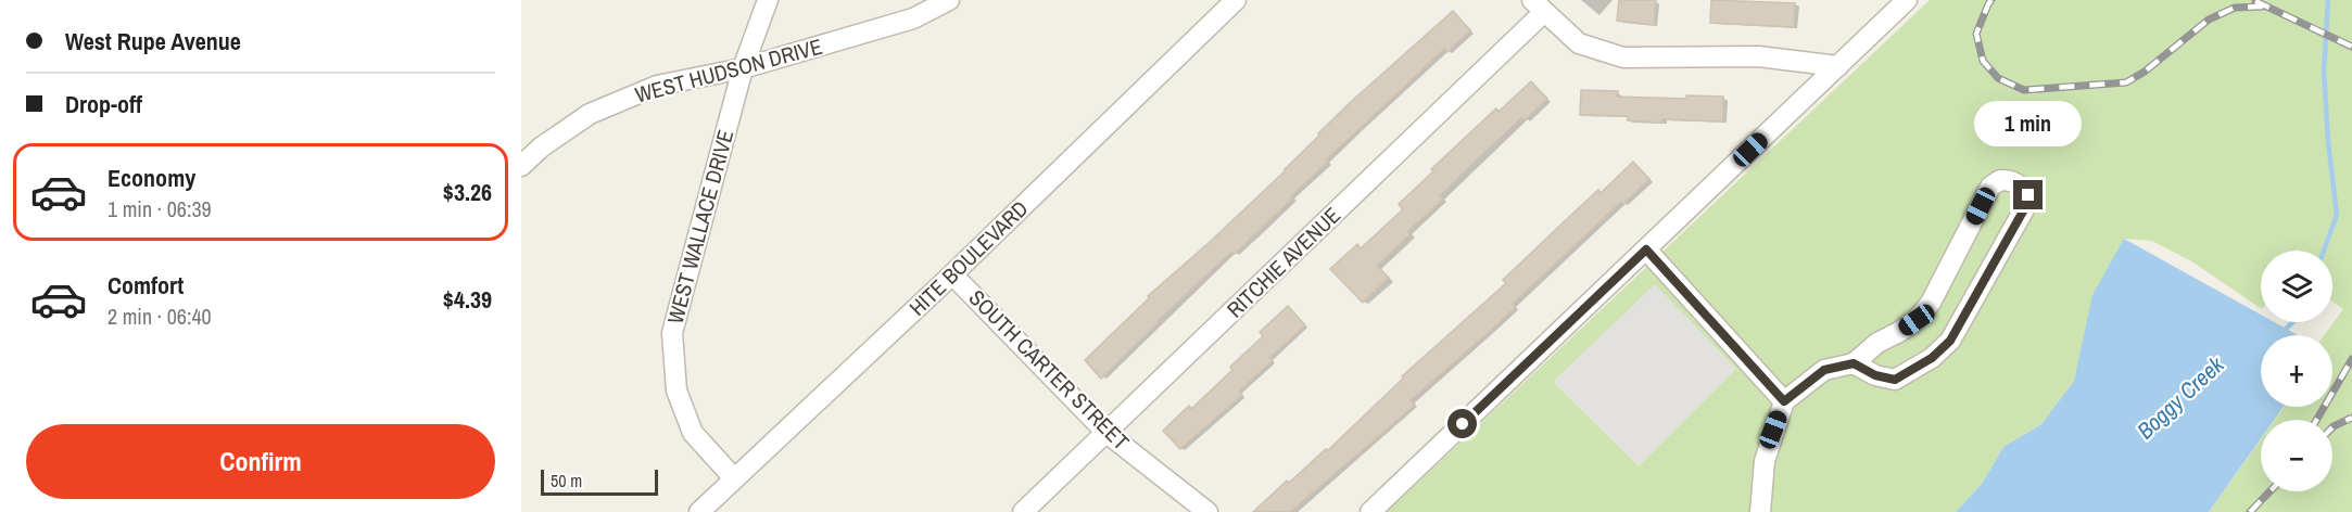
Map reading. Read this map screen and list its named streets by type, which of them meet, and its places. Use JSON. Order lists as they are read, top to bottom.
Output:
{
  "streets": {
    "street": [
      "WEST HUDSON DRIVE",
      "WEST WALLACE DRIVE",
      "HITE BOULEVARD",
      "RITCHIE AVENUE",
      "SOUTH CARTER STREET"
    ]
  },
  "crossings": [
    ["WEST HUDSON DRIVE", "WEST WALLACE DRIVE"],
    ["WEST WALLACE DRIVE", "HITE BOULEVARD"],
    ["HITE BOULEVARD", "SOUTH CARTER STREET"],
    ["RITCHIE AVENUE", "SOUTH CARTER STREET"]
  ],
  "water": ["Boggy Creek"],
  "scale_bar": "50 m",
  "page": {
    "banner": ["West Rupe Avenue", "Drop-off"],
    "bubble": "1 min",
    "list": [
      {
        "name": "Economy",
        "note": "1 min · 06:39",
        "value": "$3.26"
      },
      {
        "name": "Comfort",
        "note": "2 min · 06:40",
        "value": "$4.39"
      }
    ],
    "map_buttons": ["+", "−"],
    "buttons": "Confirm",
    "scale": "50 m"
  }
}
